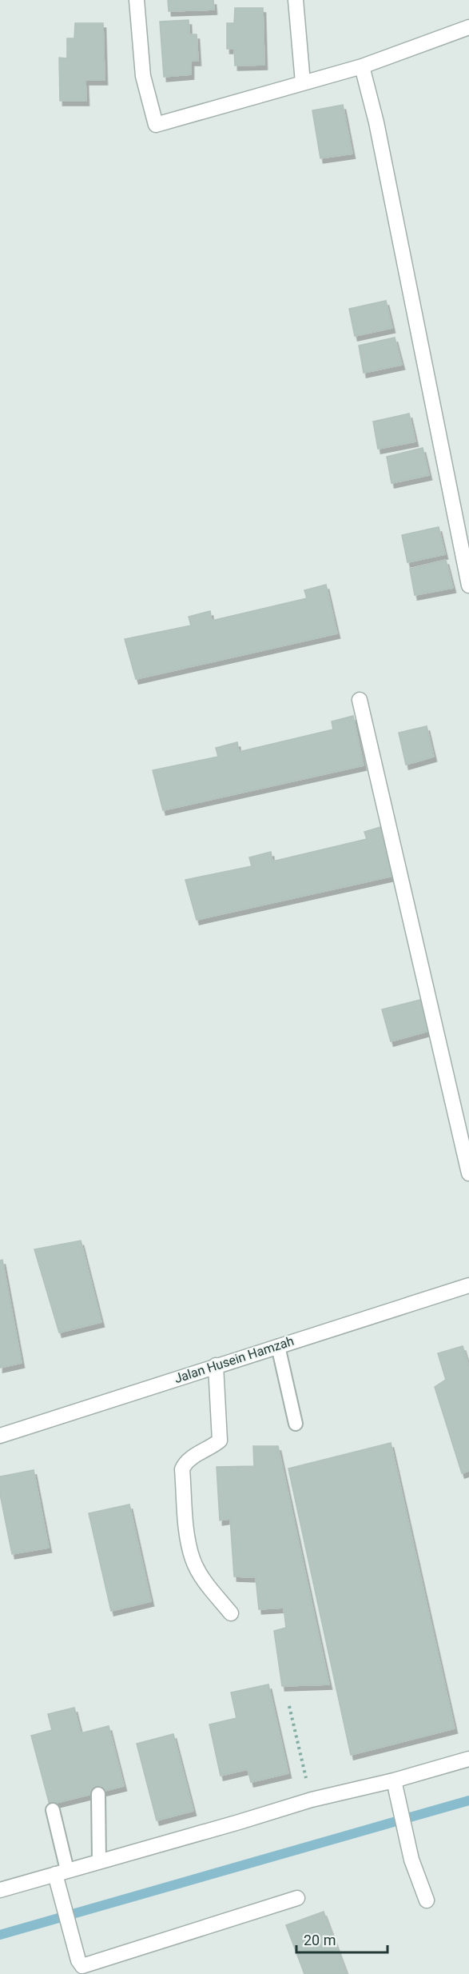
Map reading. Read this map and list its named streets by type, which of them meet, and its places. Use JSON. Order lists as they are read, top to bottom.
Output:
{
  "streets": {
    "street": ["Jalan Husein Hamzah"]
  },
  "scale_bar": "20 m"
}
